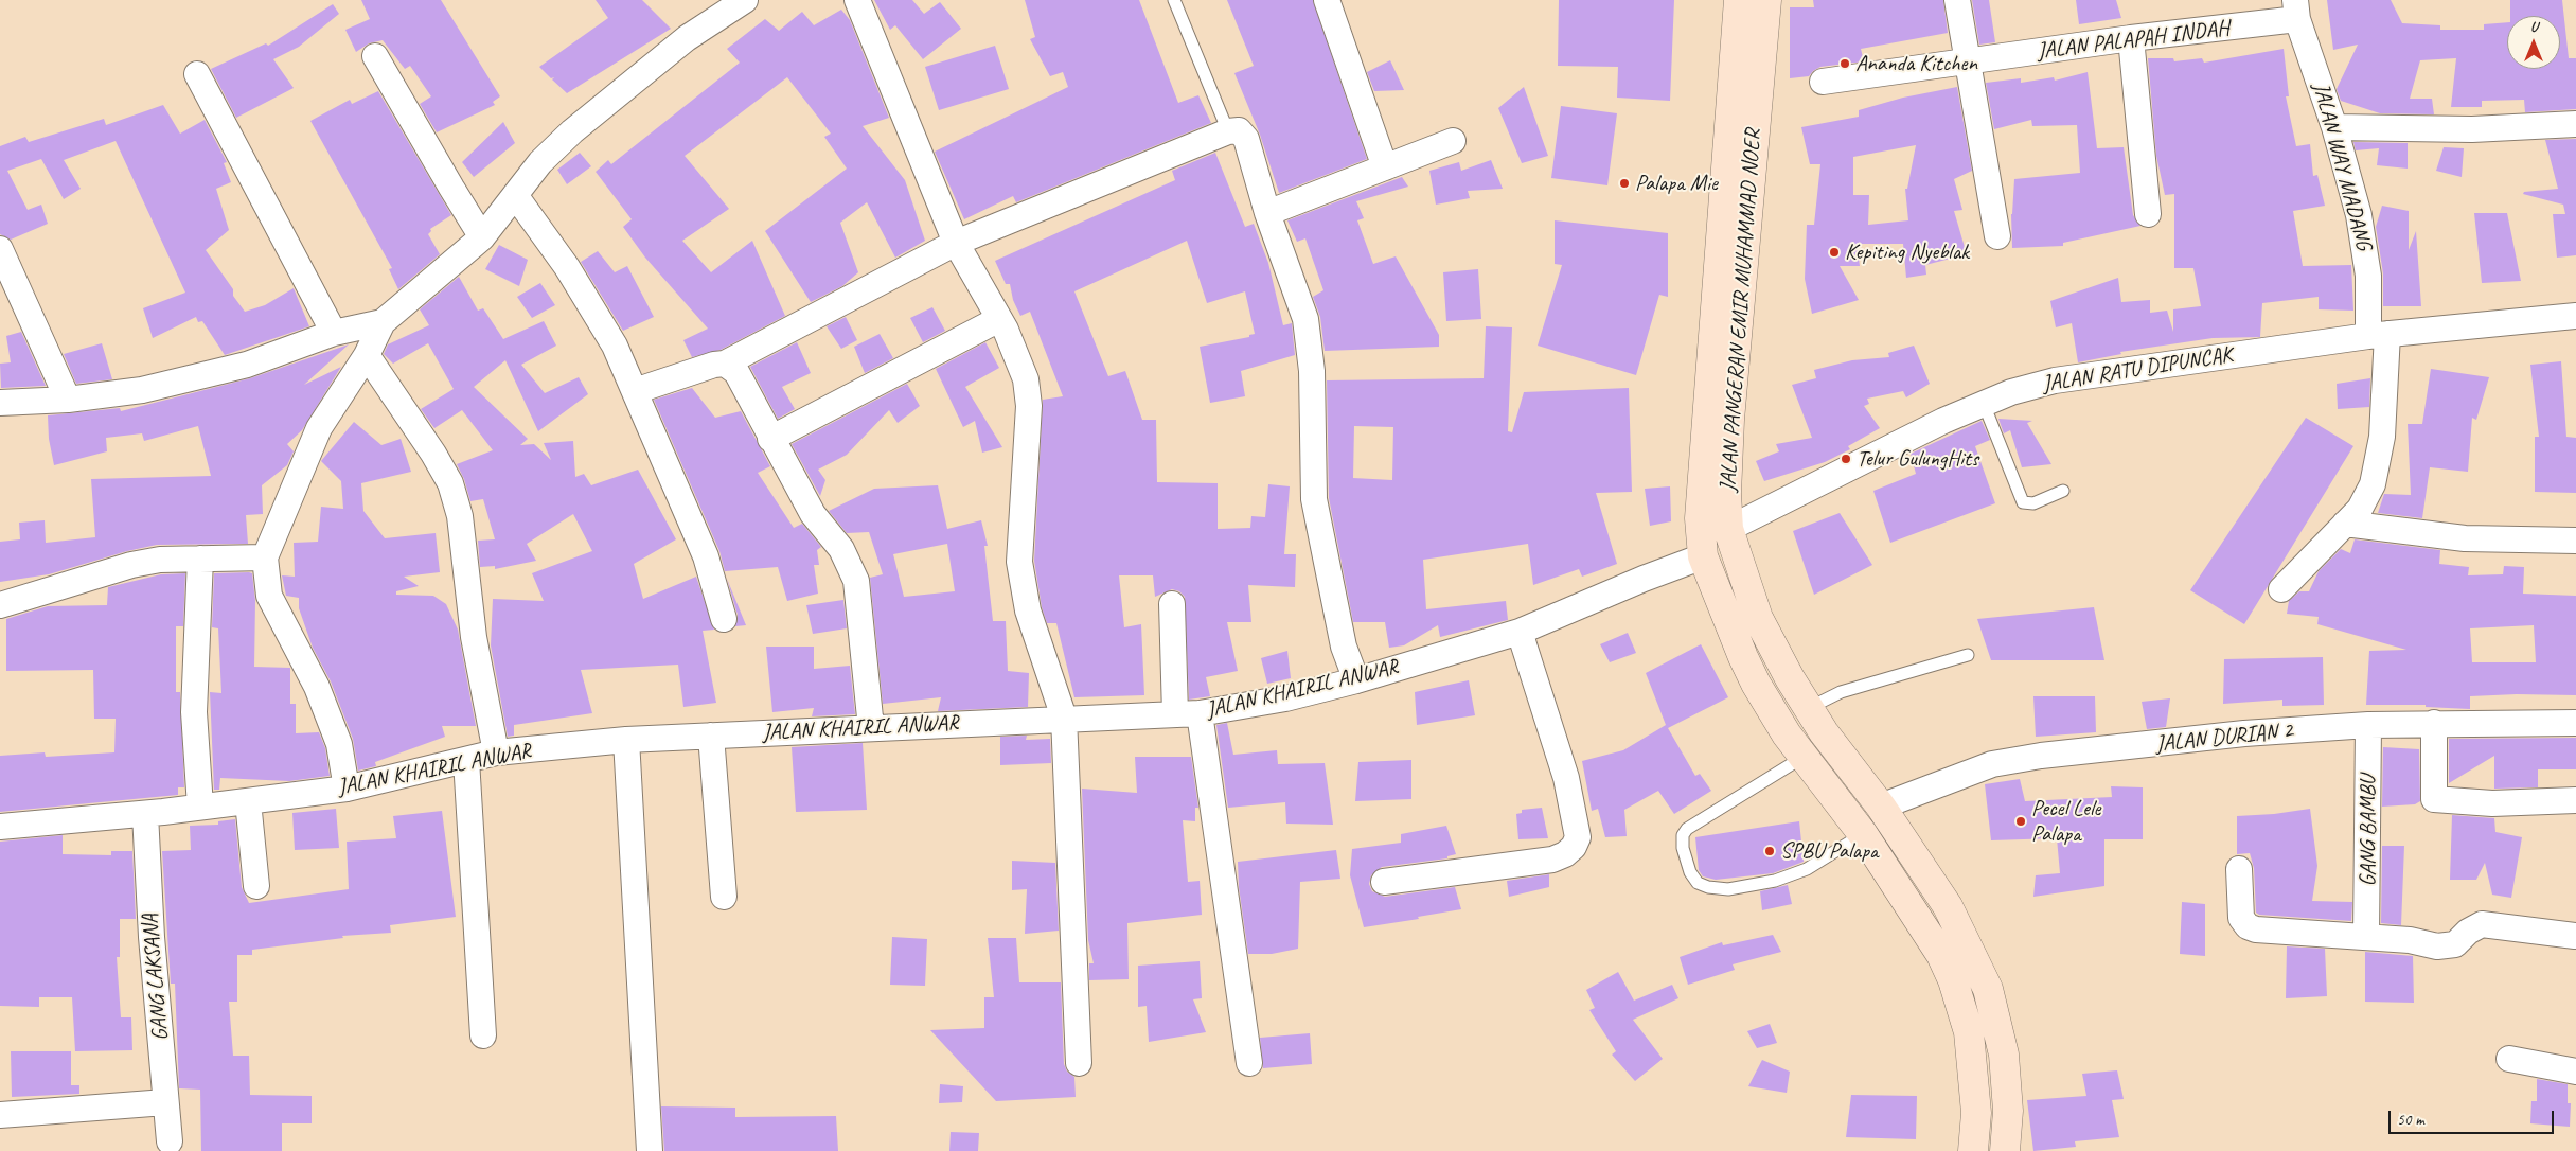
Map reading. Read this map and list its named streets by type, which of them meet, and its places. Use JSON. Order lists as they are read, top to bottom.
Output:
{
  "streets": {
    "main road": ["JALAN PANGERAN EMIR MUHAMMAD NOER"],
    "street": [
      "JALAN PALAPAH INDAH",
      "JALAN WAY MADANG",
      "JALAN RATU DIPUNCAK",
      "JALAN KHAIRIL ANWAR",
      "JALAN DURIAN 2",
      "GANG BAMBU",
      "GANG LAKSANA"
    ]
  },
  "crossings": [
    ["JALAN PALAPAH INDAH", "JALAN WAY MADANG"],
    ["JALAN WAY MADANG", "JALAN RATU DIPUNCAK"],
    ["JALAN PANGERAN EMIR MUHAMMAD NOER", "JALAN RATU DIPUNCAK"],
    ["JALAN PANGERAN EMIR MUHAMMAD NOER", "JALAN KHAIRIL ANWAR"],
    ["JALAN PANGERAN EMIR MUHAMMAD NOER", "JALAN DURIAN 2"],
    ["JALAN KHAIRIL ANWAR", "GANG LAKSANA"],
    ["JALAN DURIAN 2", "GANG BAMBU"]
  ],
  "places": [
    "Ananda Kitchen",
    "Palapa Mie",
    "Kepiting Nyeblak",
    "Telur GulungHits",
    "Pecel Lele Palapa",
    "SPBU Palapa"
  ],
  "scale_bar": "50 m",
  "north": "top"
}
